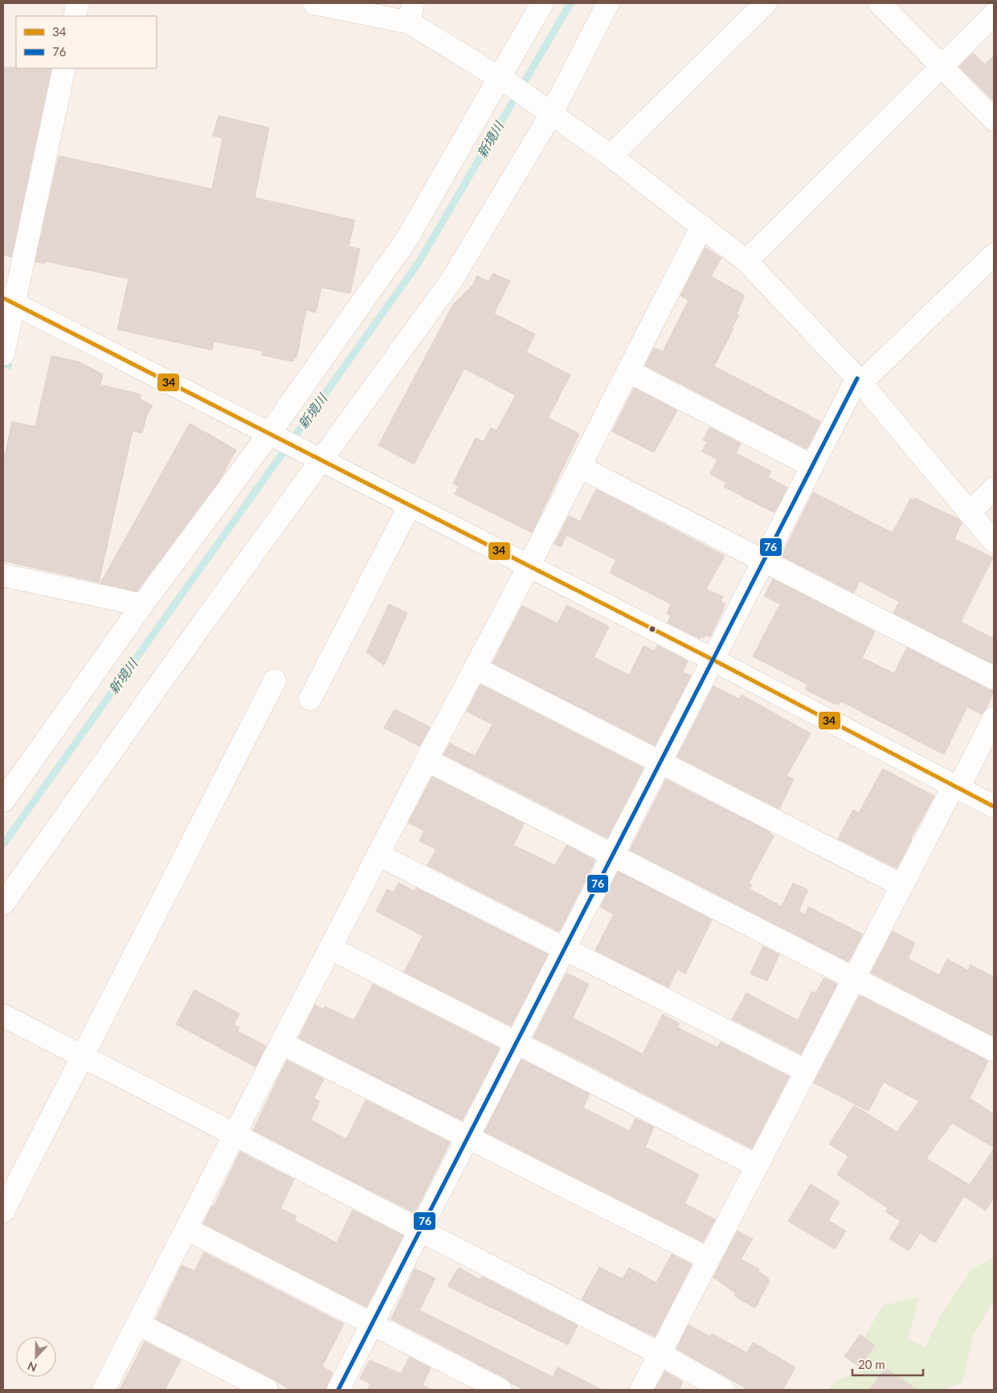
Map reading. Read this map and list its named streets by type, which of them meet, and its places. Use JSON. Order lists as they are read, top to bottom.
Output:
{
  "water": ["新境川"],
  "lines": ["transit line 34", "transit line 76"],
  "legend": ["34", "76"],
  "scale_bar": "20 m",
  "north": "bottom"
}
